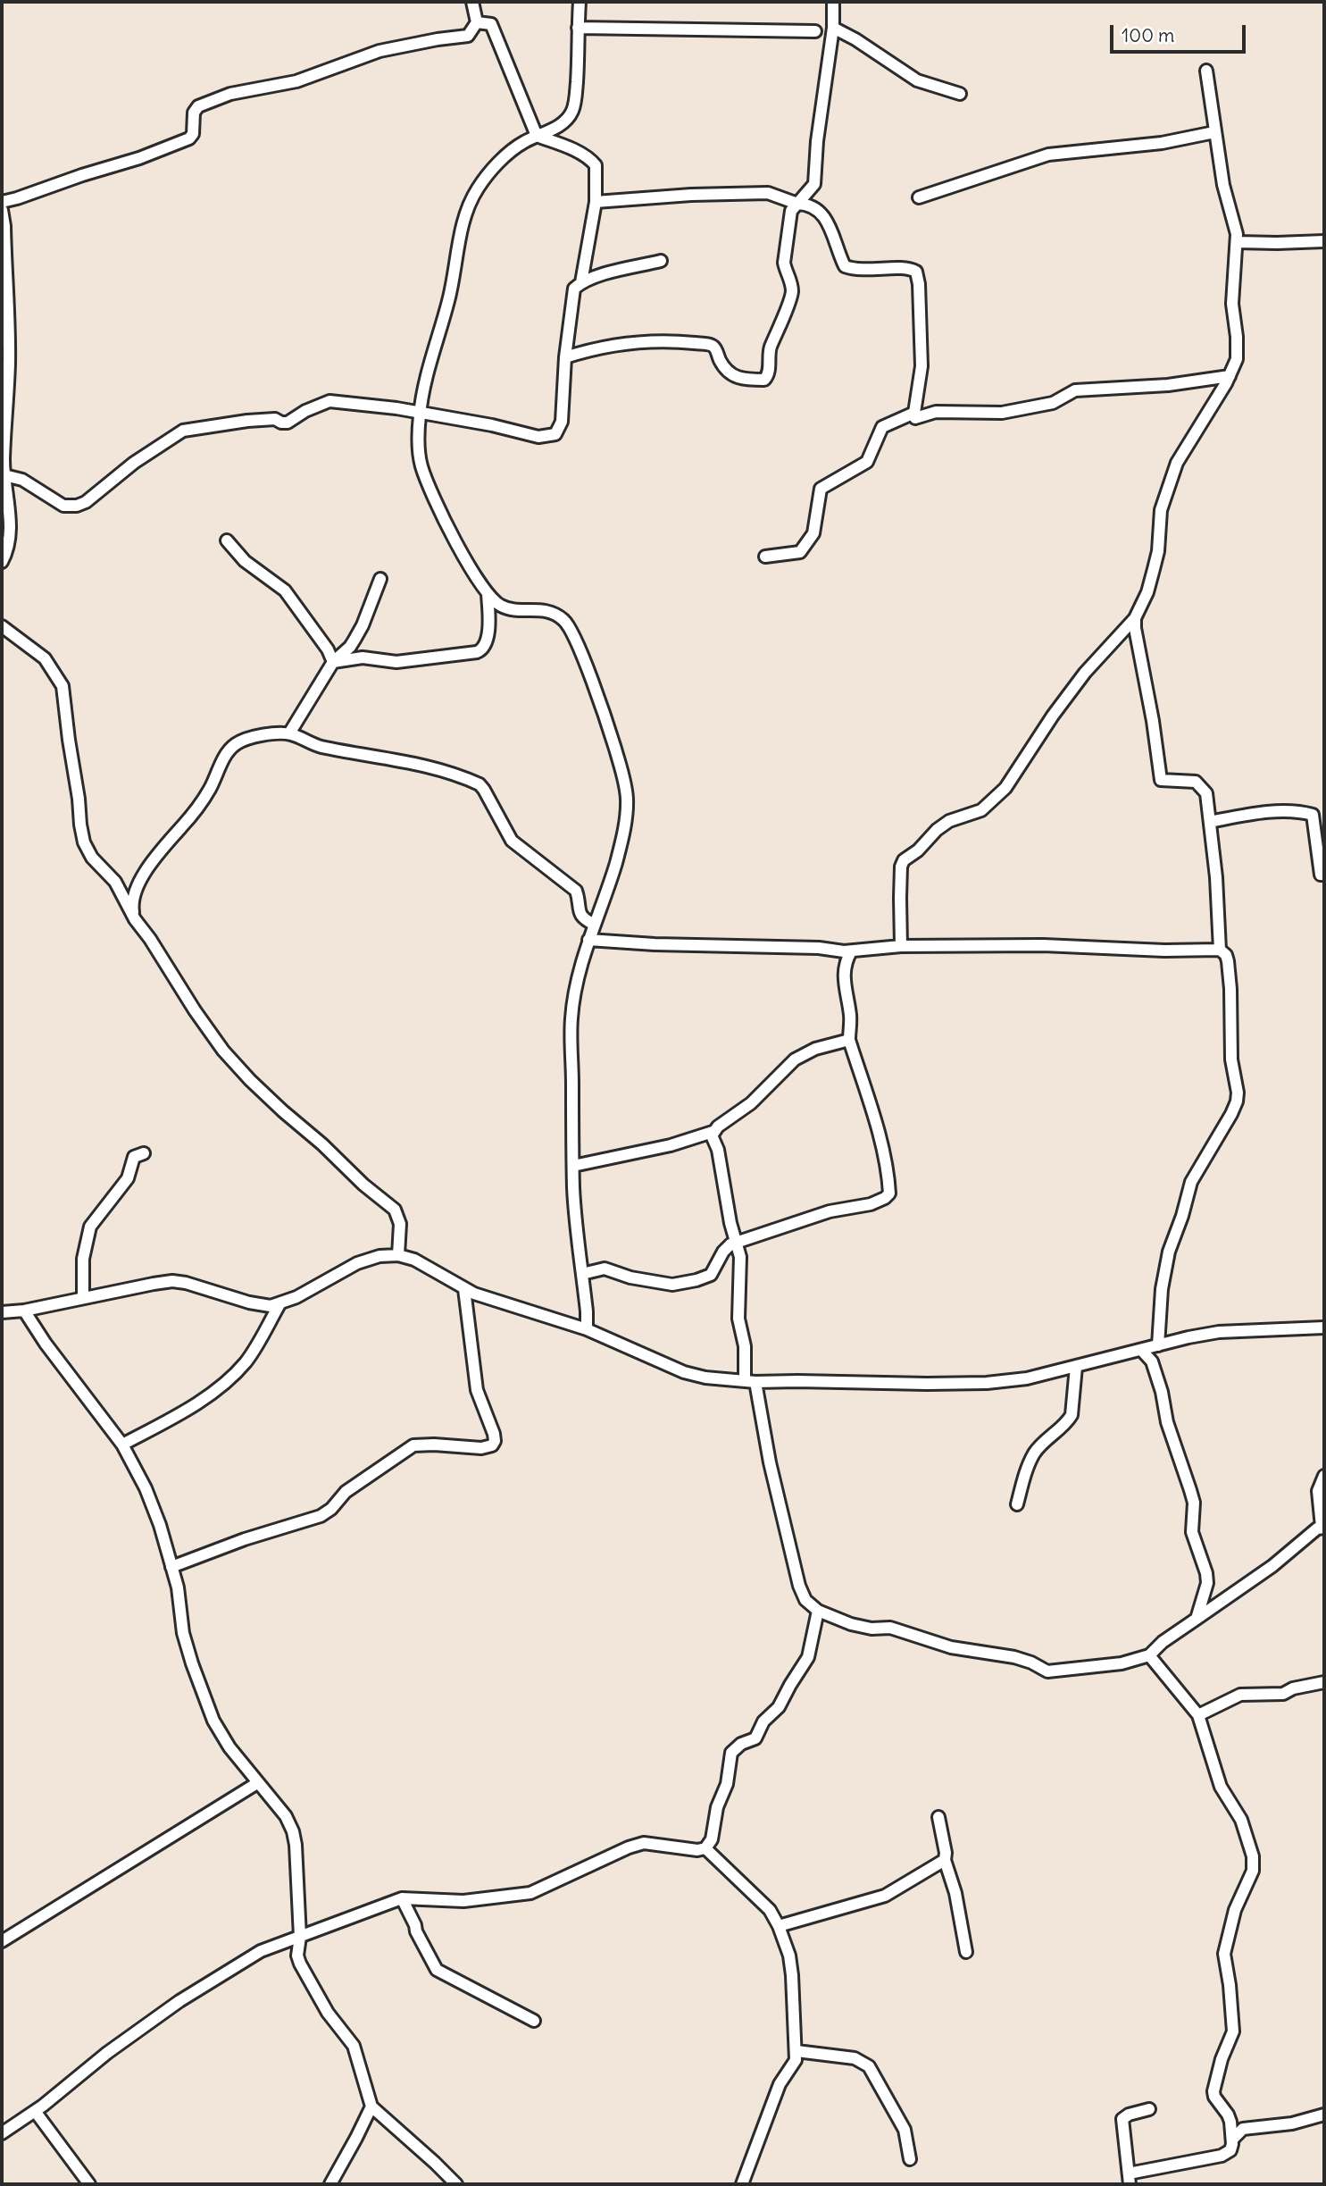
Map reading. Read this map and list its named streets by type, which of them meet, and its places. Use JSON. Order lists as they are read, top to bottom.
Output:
{
  "scale_bar": "100 m"
}
